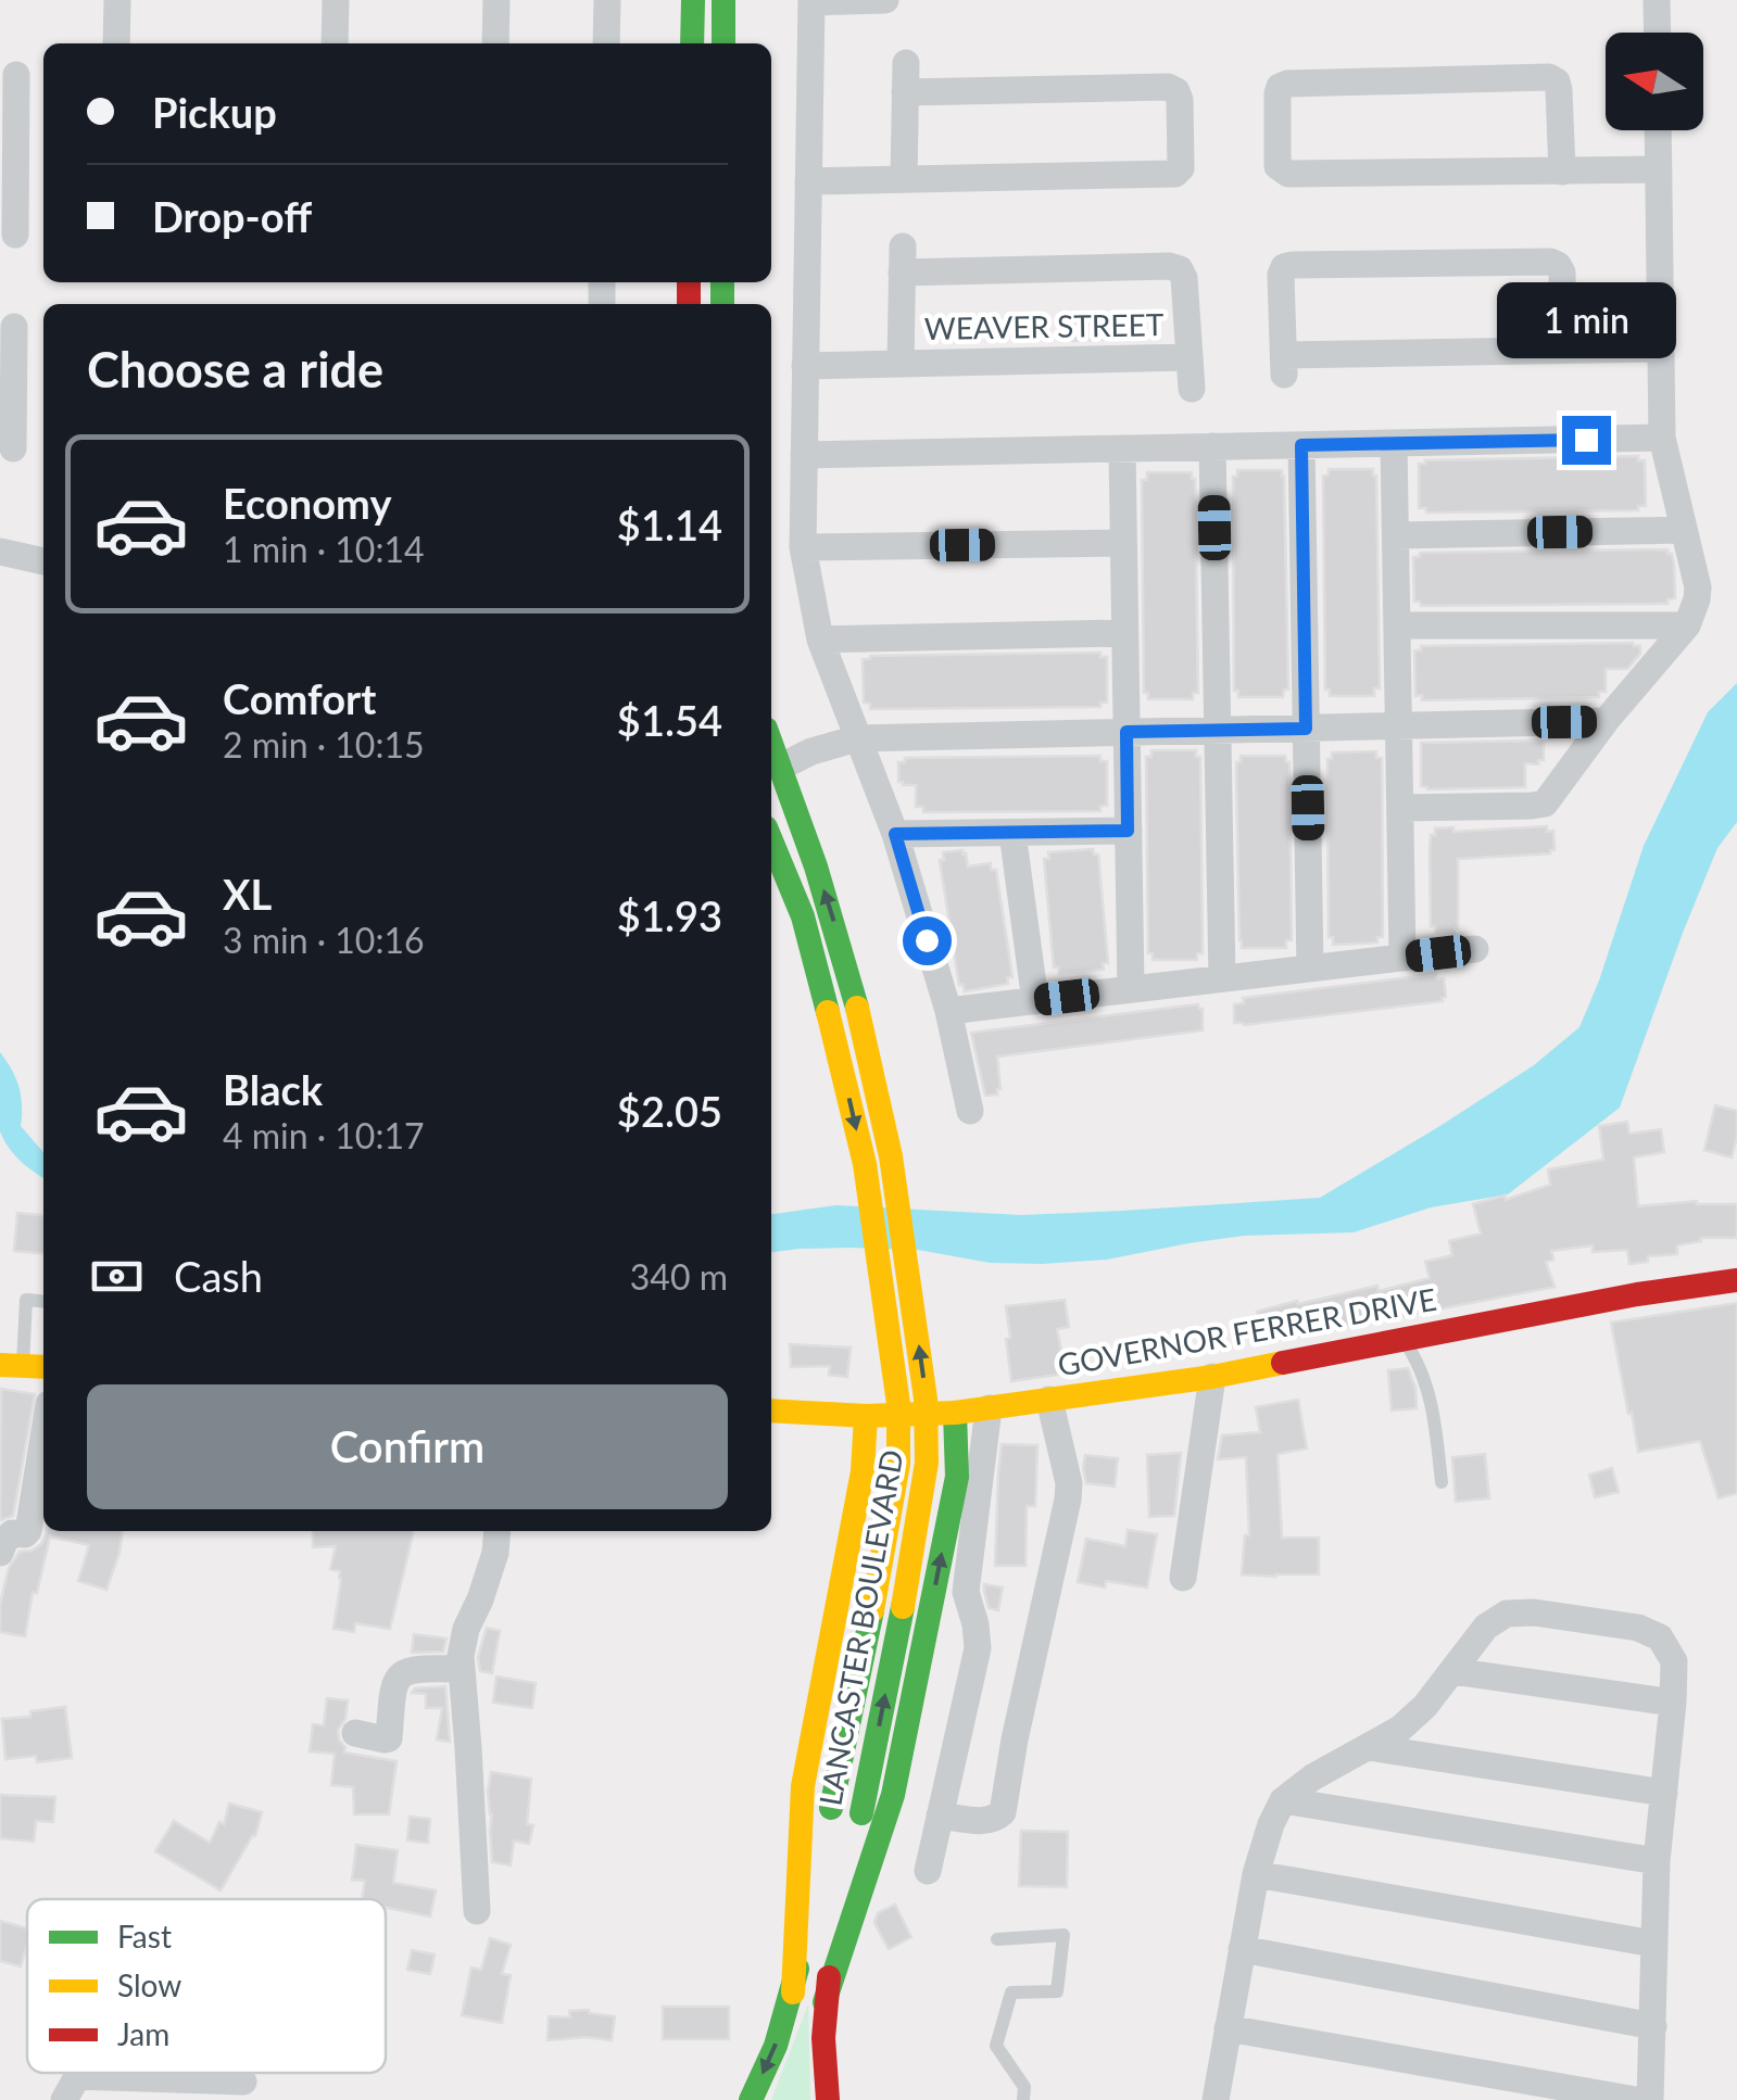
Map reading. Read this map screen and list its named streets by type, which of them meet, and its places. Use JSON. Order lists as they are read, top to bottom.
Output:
{
  "streets": {
    "main road": ["GOVERNOR FERRER DRIVE", "LANCASTER BOULEVARD"],
    "street": ["WEAVER STREET"]
  },
  "legend": ["Fast", "Slow", "Jam"],
  "north": "left",
  "page": {
    "banner": ["Pickup", "Drop-off"],
    "bubble": "1 min",
    "heading": "Choose a ride",
    "list": [
      {
        "name": "Economy",
        "note": "1 min · 10:14",
        "value": "$1.14"
      },
      {
        "name": "Comfort",
        "note": "2 min · 10:15",
        "value": "$1.54"
      },
      {
        "name": "XL",
        "note": "3 min · 10:16",
        "value": "$1.93"
      },
      {
        "name": "Black",
        "note": "4 min · 10:17",
        "value": "$2.05"
      }
    ],
    "pay": ["Cash", "340 m"],
    "buttons": "Confirm"
  }
}
